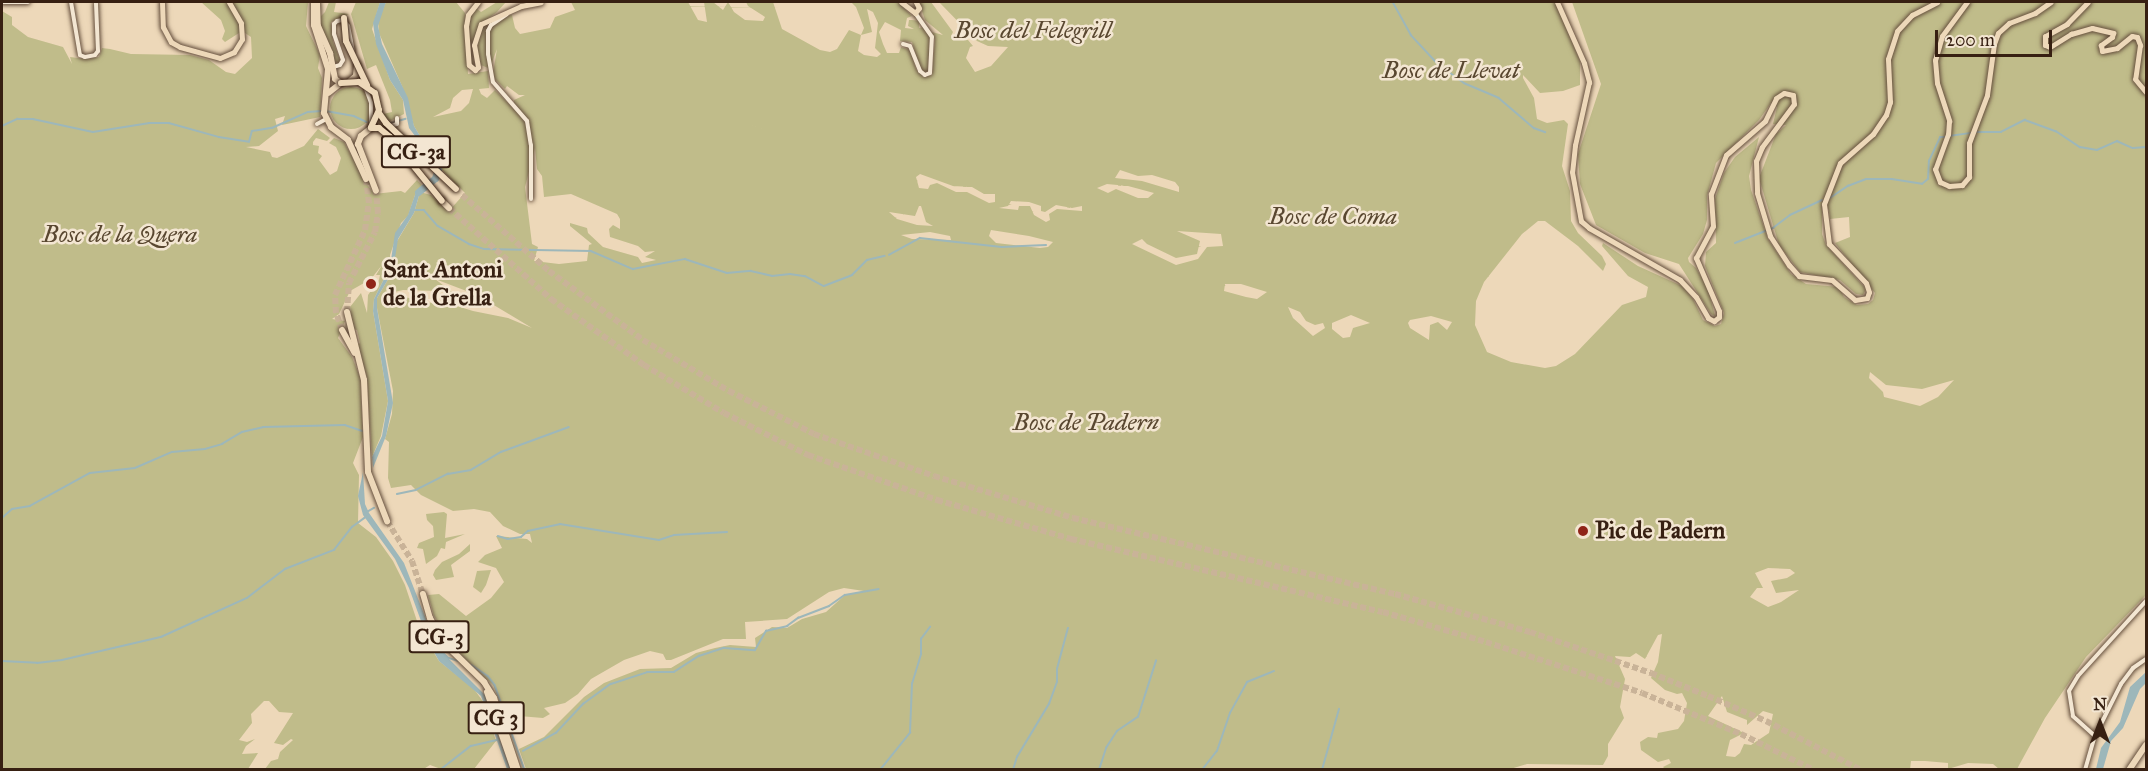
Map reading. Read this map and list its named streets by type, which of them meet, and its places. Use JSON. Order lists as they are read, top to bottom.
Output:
{
  "streets": {
    "highway": ["CG-3a", "CG-3", "CG 3"]
  },
  "crossings": [
    ["CG-3", "CG 3"]
  ],
  "parks": [
    "Bosc del Felegrill",
    "Bosc de Llevat",
    "Bosc de Coma",
    "Bosc de la Quera",
    "Bosc de Padern"
  ],
  "places": ["Sant Antoni de la Grella", "Pic de Padern"],
  "scale_bar": "200 m",
  "north": "top"
}
